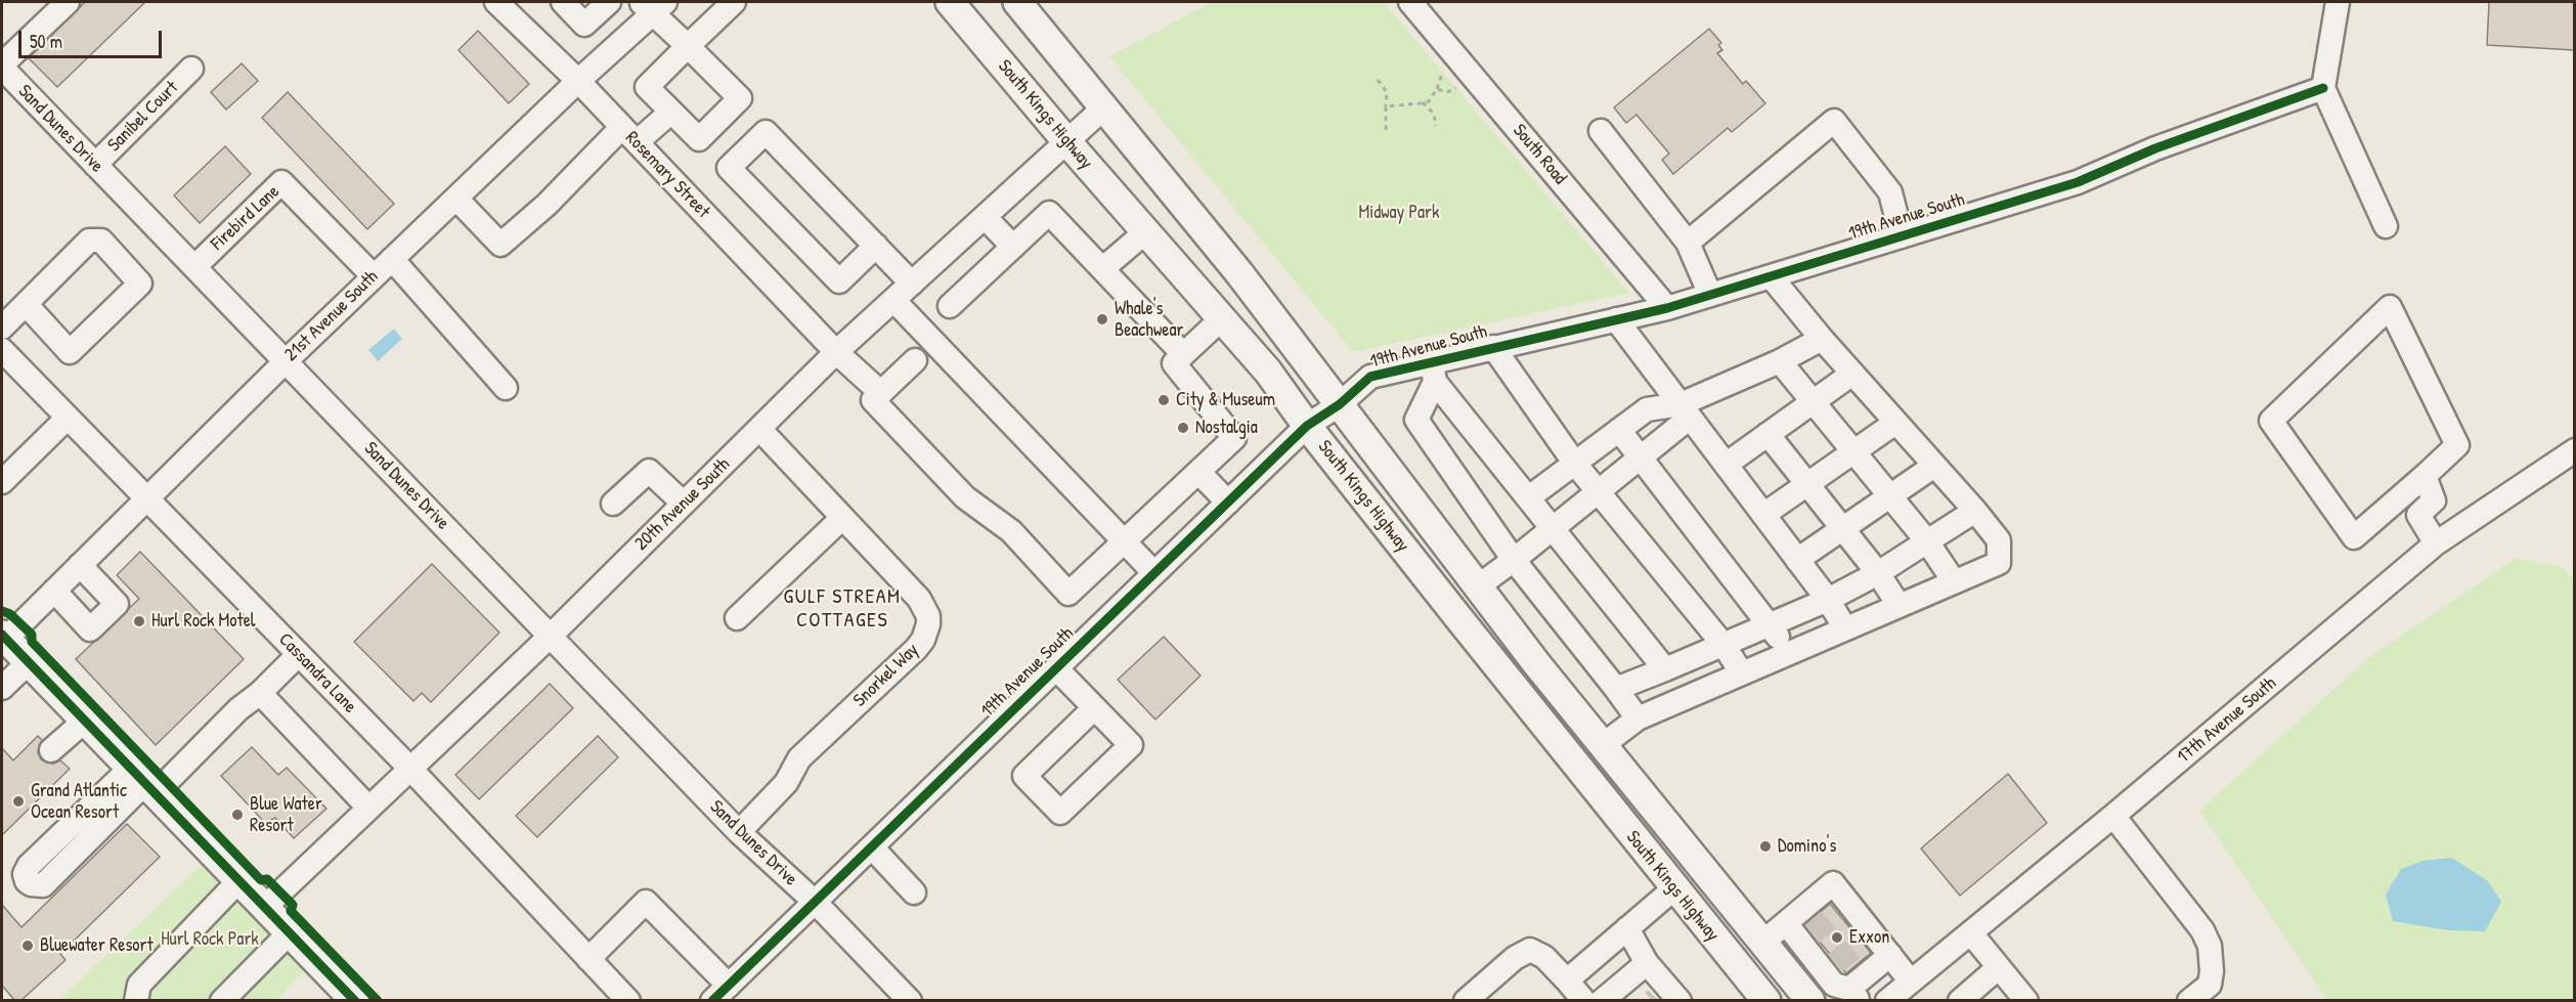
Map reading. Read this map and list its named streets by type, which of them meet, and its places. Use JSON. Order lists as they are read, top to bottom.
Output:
{
  "streets": {
    "main road": ["South Kings Highway"],
    "street": [
      "Sanibel Court",
      "Sand Dunes Drive",
      "South Road",
      "Rosemary Street",
      "19th Avenue South",
      "Firebird Lane",
      "21st Avenue South",
      "20th Avenue South",
      "Cassandra Lane",
      "Snorkel Way",
      "17th Avenue South"
    ]
  },
  "crossings": [
    ["South Kings Highway", "19th Avenue South"],
    ["South Kings Highway", "20th Avenue South"],
    ["Sanibel Court", "Sand Dunes Drive"],
    ["Sand Dunes Drive", "19th Avenue South"],
    ["Sand Dunes Drive", "Firebird Lane"],
    ["Sand Dunes Drive", "21st Avenue South"],
    ["Sand Dunes Drive", "20th Avenue South"],
    ["Sand Dunes Drive", "Snorkel Way"],
    ["South Road", "19th Avenue South"],
    ["Rosemary Street", "21st Avenue South"],
    ["Rosemary Street", "20th Avenue South"],
    ["Firebird Lane", "21st Avenue South"],
    ["21st Avenue South", "Cassandra Lane"],
    ["20th Avenue South", "Cassandra Lane"],
    ["20th Avenue South", "Snorkel Way"]
  ],
  "districts": ["GULF STREAM COTTAGES"],
  "parks": ["Midway Park", "Hurl Rock Park"],
  "places": [
    "Whale's Beachwear",
    "City & Museum",
    "Nostalgia",
    "Hurl Rock Motel",
    "Grand Atlantic Ocean Resort",
    "Blue Water Resort",
    "Domino's",
    "Exxon",
    "Bluewater Resort"
  ],
  "scale_bar": "50 m"
}
